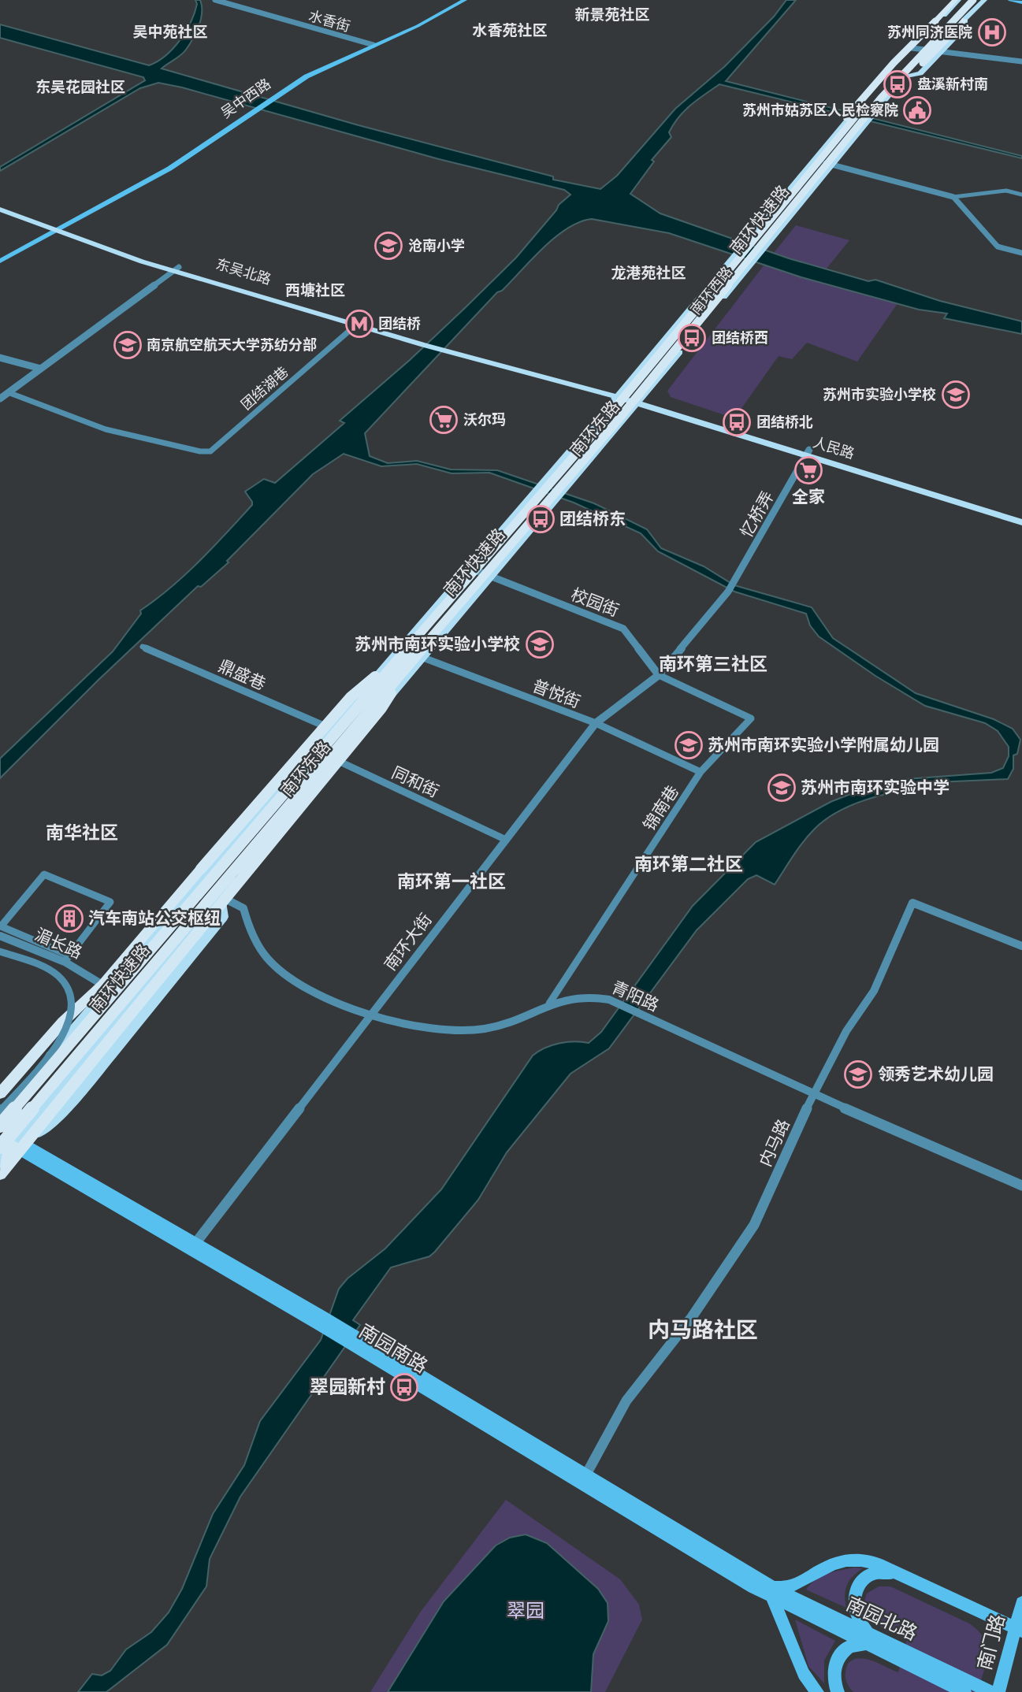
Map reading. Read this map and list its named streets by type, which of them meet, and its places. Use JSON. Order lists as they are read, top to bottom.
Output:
{
  "streets": {
    "highway": ["南环快速路"],
    "main road": [
      "吴中西路",
      "东吴北路",
      "南环西路",
      "南环东路",
      "人民路",
      "南园南路",
      "南园北路",
      "南门路"
    ],
    "street": [
      "水香街",
      "团结湖巷",
      "忆桥弄",
      "校园街",
      "鼎盛巷",
      "普悦街",
      "同和街",
      "锦南巷",
      "南环大街",
      "湄长路",
      "青阳路",
      "内马路"
    ]
  },
  "crossings": [
    ["水香街", "吴中西路"],
    ["吴中西路", "东吴北路"],
    ["南环快速路", "南环西路"],
    ["南环快速路", "南环东路"],
    ["南环快速路", "普悦街"],
    ["南环快速路", "南园南路"],
    ["东吴北路", "南环西路"],
    ["东吴北路", "团结湖巷"],
    ["东吴北路", "南环东路"],
    ["东吴北路", "人民路"],
    ["南环西路", "南环东路"],
    ["南环西路", "人民路"],
    ["南环东路", "人民路"],
    ["南环东路", "校园街"],
    ["南环东路", "鼎盛巷"],
    ["南环东路", "普悦街"],
    ["南环东路", "同和街"],
    ["南环东路", "青阳路"],
    ["南环东路", "南园南路"],
    ["人民路", "忆桥弄"],
    ["忆桥弄", "南环大街"],
    ["校园街", "锦南巷"],
    ["校园街", "南环大街"],
    ["普悦街", "锦南巷"],
    ["普悦街", "南环大街"],
    ["同和街", "南环大街"],
    ["锦南巷", "青阳路"],
    ["南环大街", "青阳路"],
    ["南环大街", "南园南路"],
    ["青阳路", "内马路"],
    ["内马路", "南园南路"],
    ["南园南路", "南园北路"]
  ],
  "districts": [
    "新景苑社区",
    "水香苑社区",
    "吴中苑社区",
    "东吴花园社区",
    "龙港苑社区",
    "西塘社区",
    "南环第三社区",
    "南华社区",
    "南环第二社区",
    "南环第一社区",
    "内马路社区"
  ],
  "parks": ["翠园"],
  "places": {
    "hospital": ["苏州同济医院"],
    "bus stop": [
      "盘溪新村南",
      "团结桥西",
      "团结桥北",
      "团结桥东",
      "翠园新村"
    ],
    "public building": ["苏州市姑苏区人民检察院"],
    "school or university": [
      "沧南小学",
      "南京航空航天大学苏纺分部",
      "苏州市实验小学校",
      "苏州市南环实验小学校",
      "苏州市南环实验小学附属幼儿园",
      "苏州市南环实验中学",
      "领秀艺术幼儿园"
    ],
    "metro station": ["团结桥"],
    "supermarket": ["沃尔玛", "全家"],
    "building": ["汽车南站公交枢纽"]
  }
}
